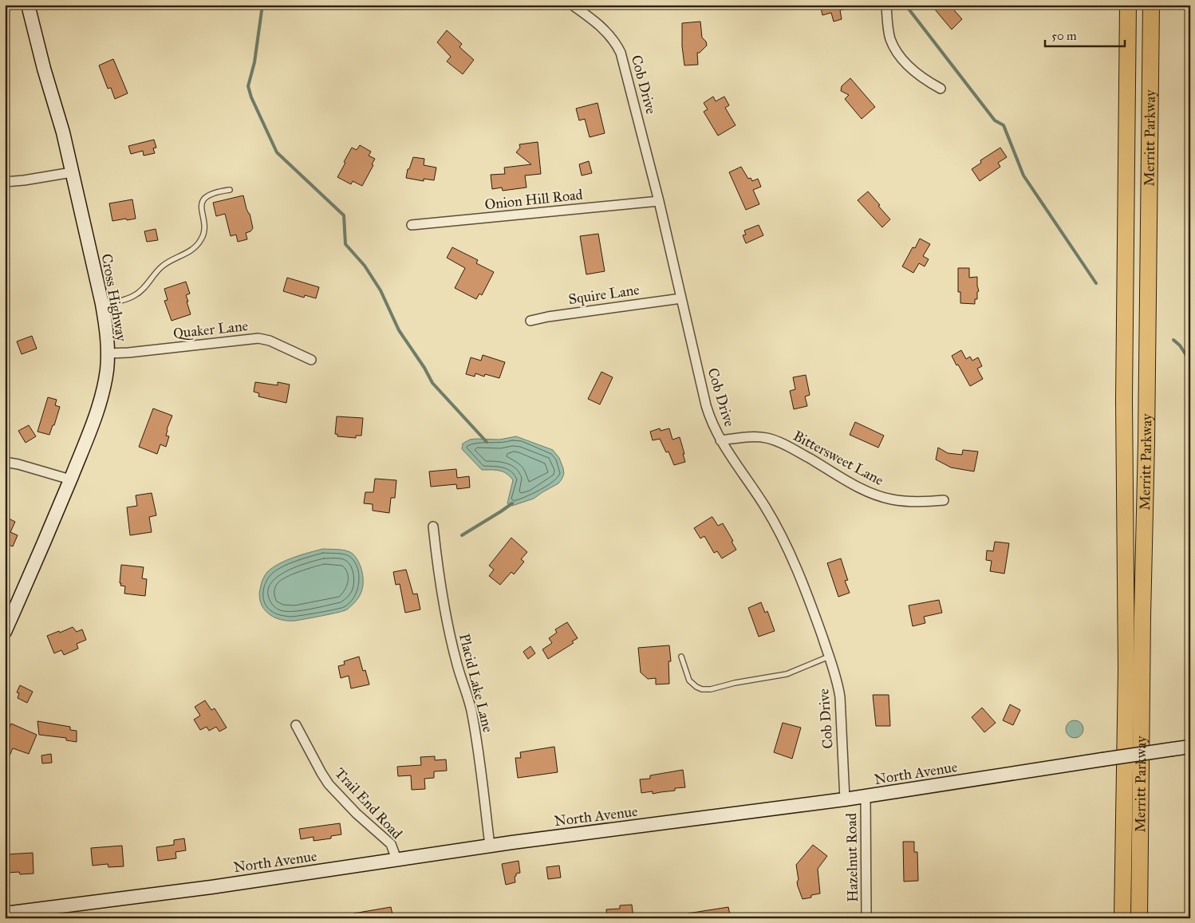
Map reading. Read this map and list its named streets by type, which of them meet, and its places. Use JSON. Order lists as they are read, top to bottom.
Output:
{
  "streets": {
    "highway": ["Merritt Parkway"],
    "street": [
      "Cob Drive",
      "Onion Hill Road",
      "Squire Lane",
      "Cross Highway",
      "Quaker Lane",
      "Bittersweet Lane",
      "Placid Lake Lane",
      "North Avenue",
      "Trail End Road",
      "Hazelnut Road"
    ]
  },
  "crossings": [
    ["Cob Drive", "Onion Hill Road"],
    ["Cob Drive", "Squire Lane"],
    ["Cob Drive", "Bittersweet Lane"],
    ["Cob Drive", "North Avenue"],
    ["Cross Highway", "Quaker Lane"],
    ["Placid Lake Lane", "North Avenue"],
    ["North Avenue", "Trail End Road"],
    ["North Avenue", "Hazelnut Road"]
  ],
  "scale_bar": "50 m"
}
